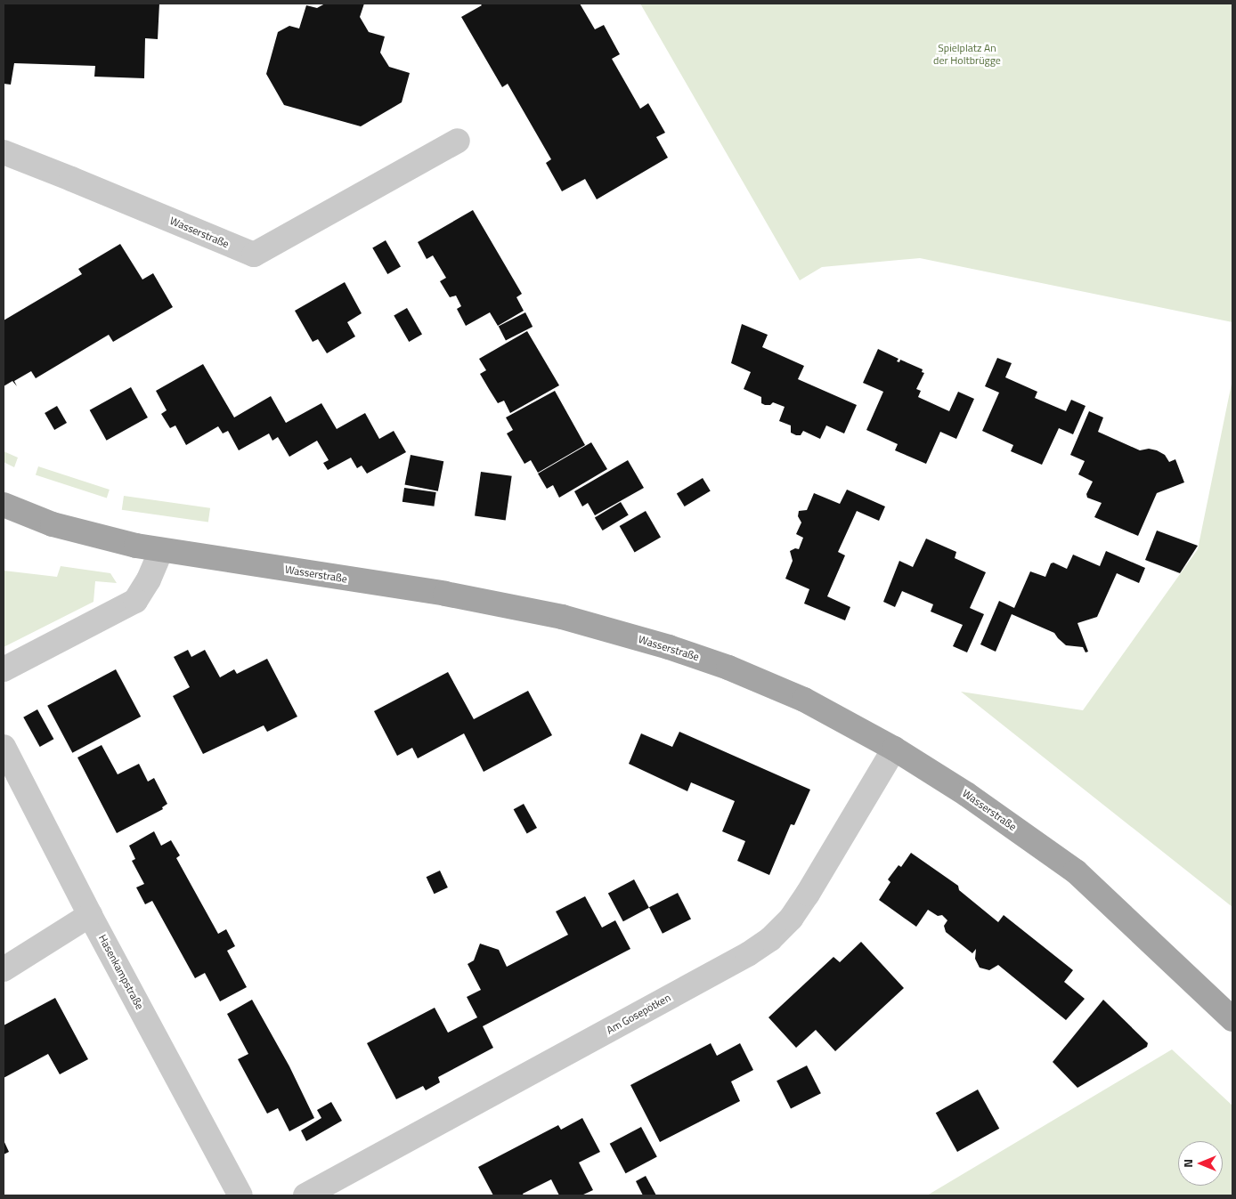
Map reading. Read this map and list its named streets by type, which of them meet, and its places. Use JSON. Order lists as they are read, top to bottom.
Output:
{
  "streets": {
    "main road": ["Wasserstraße"],
    "street": ["Hasenkampstraße", "Am Gosepötken"]
  },
  "crossings": [
    ["Wasserstraße", "Am Gosepötken"]
  ],
  "parks": ["Spielplatz An der Holtbrügge"],
  "north": "left"
}
